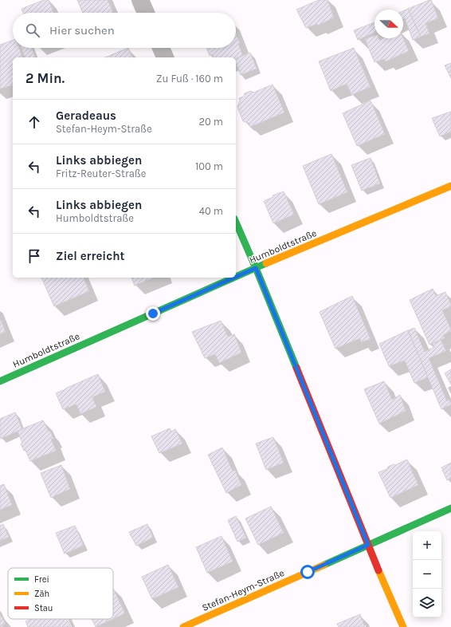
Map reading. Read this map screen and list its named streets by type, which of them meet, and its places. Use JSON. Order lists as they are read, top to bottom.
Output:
{
  "streets": {
    "street": ["Humboldtstraße", "Stefan-Heym-Straße"]
  },
  "legend": ["Frei", "Zäh", "Stau"],
  "north": "right",
  "page": {
    "search": "Hier suchen",
    "heading": ["2 Min.", "Zu Fuß · 160 m"],
    "list": [
      ["Geradeaus", "Stefan-Heym-Straße", "20 m"],
      ["Links abbiegen", "Fritz-Reuter-Straße", "100 m"],
      ["Links abbiegen", "Humboldtstraße", "40 m"],
      "Ziel erreicht"
    ],
    "map_buttons": ["+", "−"]
  }
}
